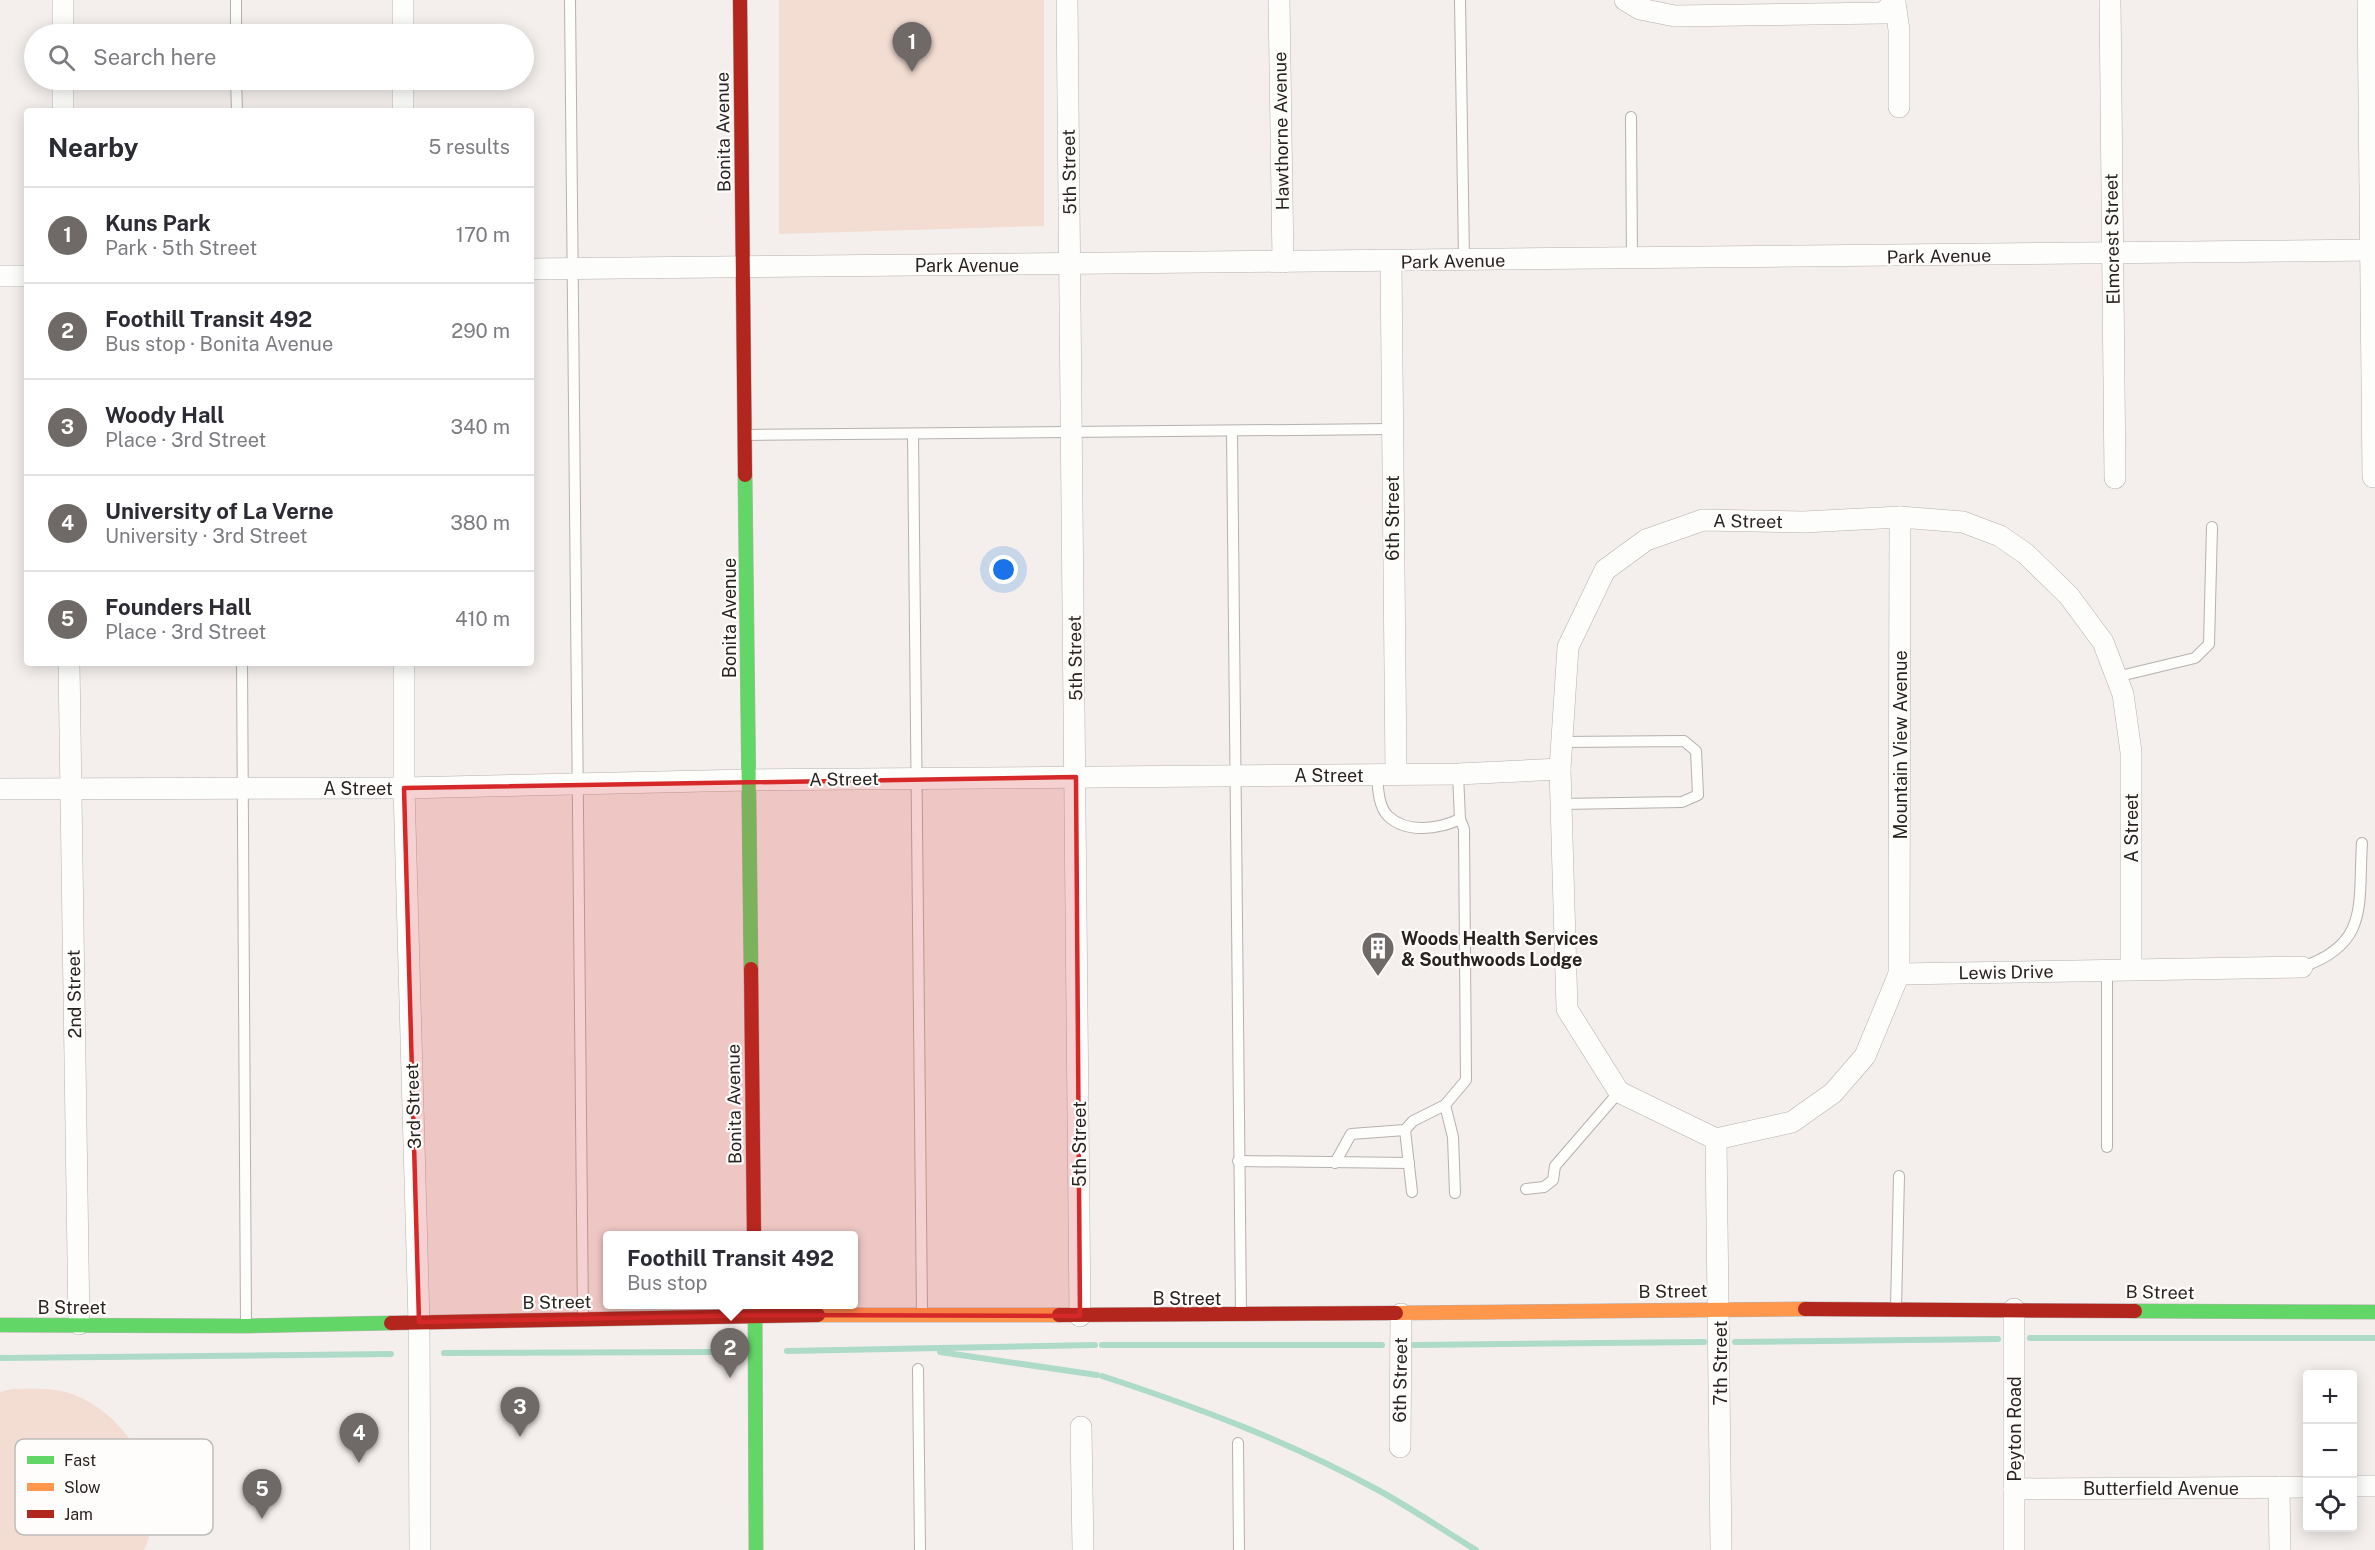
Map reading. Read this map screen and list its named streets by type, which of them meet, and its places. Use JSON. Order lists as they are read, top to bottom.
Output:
{
  "streets": {
    "street": [
      "Hawthorne Avenue",
      "Bonita Avenue",
      "5th Street",
      "Elmcrest Street",
      "Park Avenue",
      "6th Street",
      "A Street",
      "Mountain View Avenue",
      "Lewis Drive",
      "2nd Street",
      "3rd Street",
      "B Street",
      "7th Street",
      "Peyton Road",
      "Butterfield Avenue"
    ]
  },
  "crossings": [
    ["Hawthorne Avenue", "Park Avenue"],
    ["Bonita Avenue", "Park Avenue"],
    ["Bonita Avenue", "A Street"],
    ["5th Street", "Park Avenue"],
    ["5th Street", "A Street"],
    ["5th Street", "B Street"],
    ["Elmcrest Street", "Park Avenue"],
    ["Park Avenue", "6th Street"],
    ["6th Street", "A Street"],
    ["6th Street", "B Street"],
    ["A Street", "Mountain View Avenue"],
    ["A Street", "Lewis Drive"],
    ["A Street", "2nd Street"],
    ["A Street", "3rd Street"],
    ["Mountain View Avenue", "Lewis Drive"],
    ["2nd Street", "B Street"],
    ["3rd Street", "B Street"],
    ["B Street", "7th Street"],
    ["B Street", "Peyton Road"],
    ["Peyton Road", "Butterfield Avenue"]
  ],
  "places": {
    "building": ["Woods Health Services & Southwoods Lodge"]
  },
  "legend": ["Fast", "Slow", "Jam"],
  "page": {
    "pins": [
      "1",
      "2",
      "3",
      "4",
      "5"
    ],
    "search": "Search here",
    "heading": ["Nearby", "5 results"],
    "list": [
      {
        "mark": "1",
        "name": "Kuns Park",
        "note": "Park · 5th Street",
        "value": "170 m"
      },
      {
        "mark": "2",
        "name": "Foothill Transit 492",
        "note": "Bus stop · Bonita Avenue",
        "value": "290 m"
      },
      {
        "mark": "3",
        "name": "Woody Hall",
        "note": "Place · 3rd Street",
        "value": "340 m"
      },
      {
        "mark": "4",
        "name": "University of La Verne",
        "note": "University · 3rd Street",
        "value": "380 m"
      },
      {
        "mark": "5",
        "name": "Founders Hall",
        "note": "Place · 3rd Street",
        "value": "410 m"
      }
    ],
    "popup": ["Foothill Transit 492", "Bus stop"],
    "map_buttons": ["+", "−"]
  }
}
